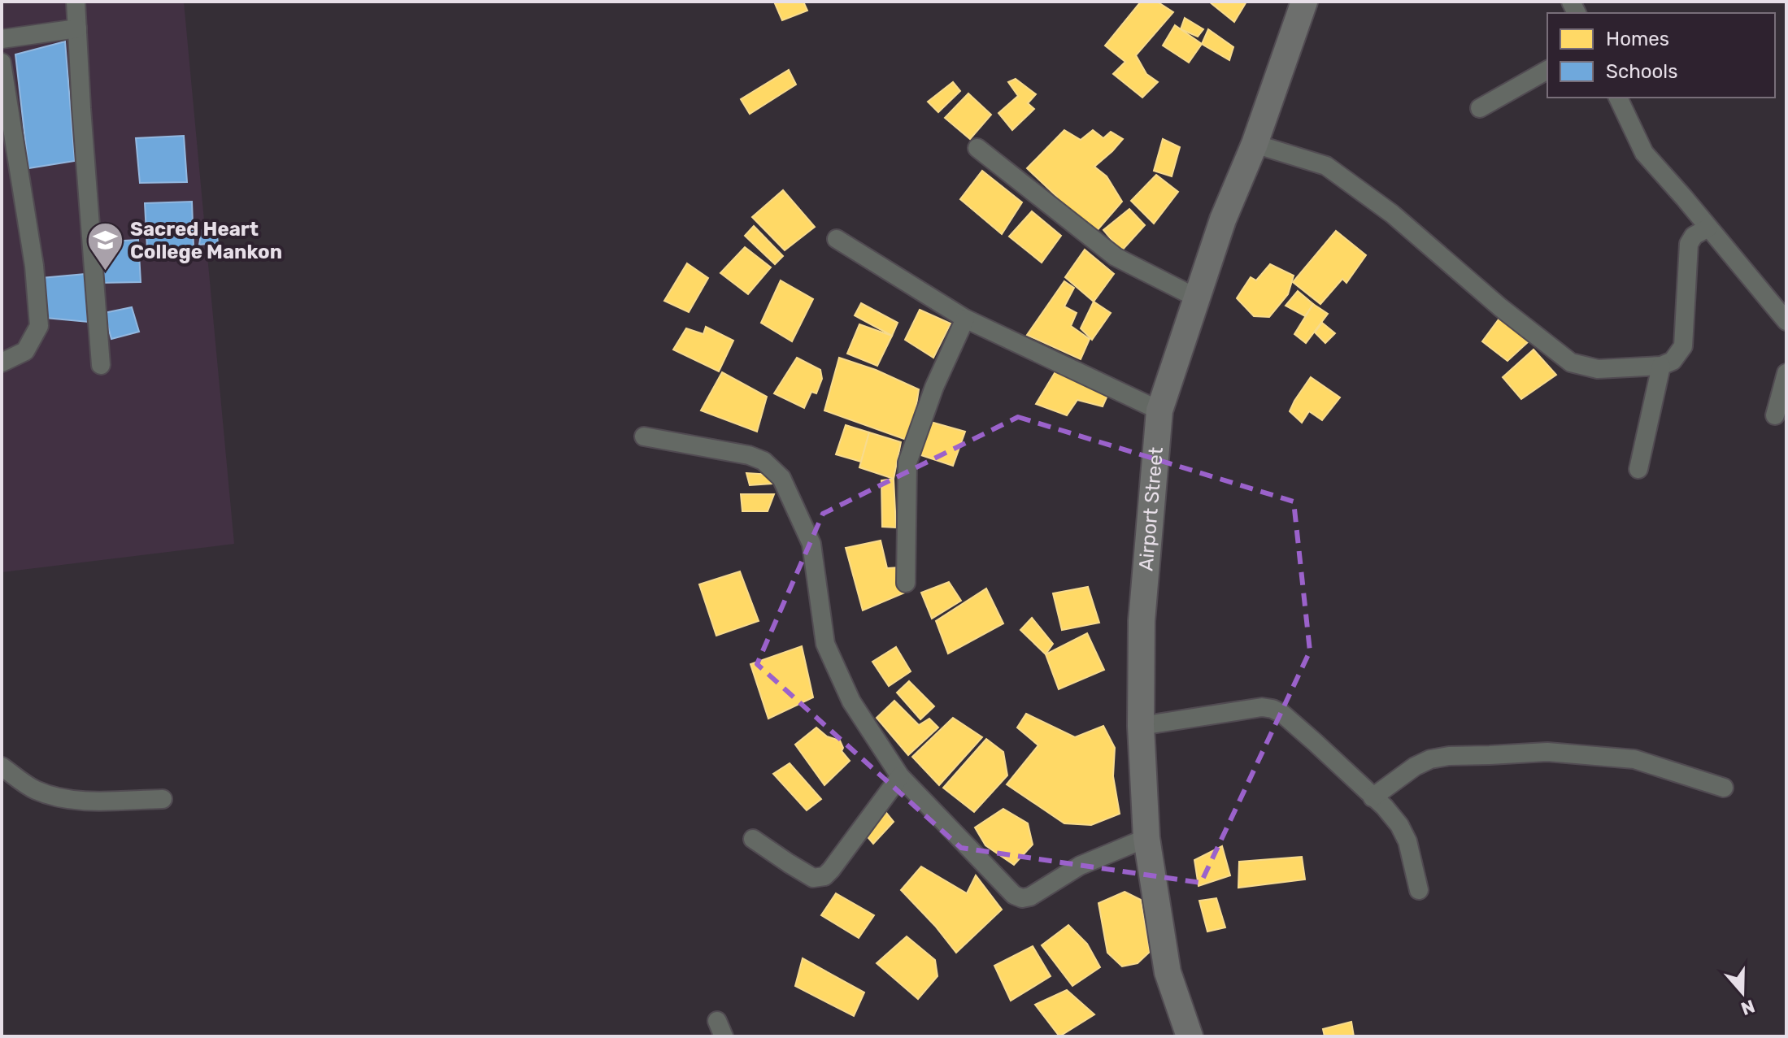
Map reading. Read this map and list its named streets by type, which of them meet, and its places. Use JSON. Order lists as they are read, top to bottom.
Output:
{
  "streets": {
    "highway": ["Airport Street"]
  },
  "places": {
    "school or university": ["Sacred Heart College Mankon"]
  },
  "legend": ["Homes", "Schools"],
  "north": "bottom"
}
